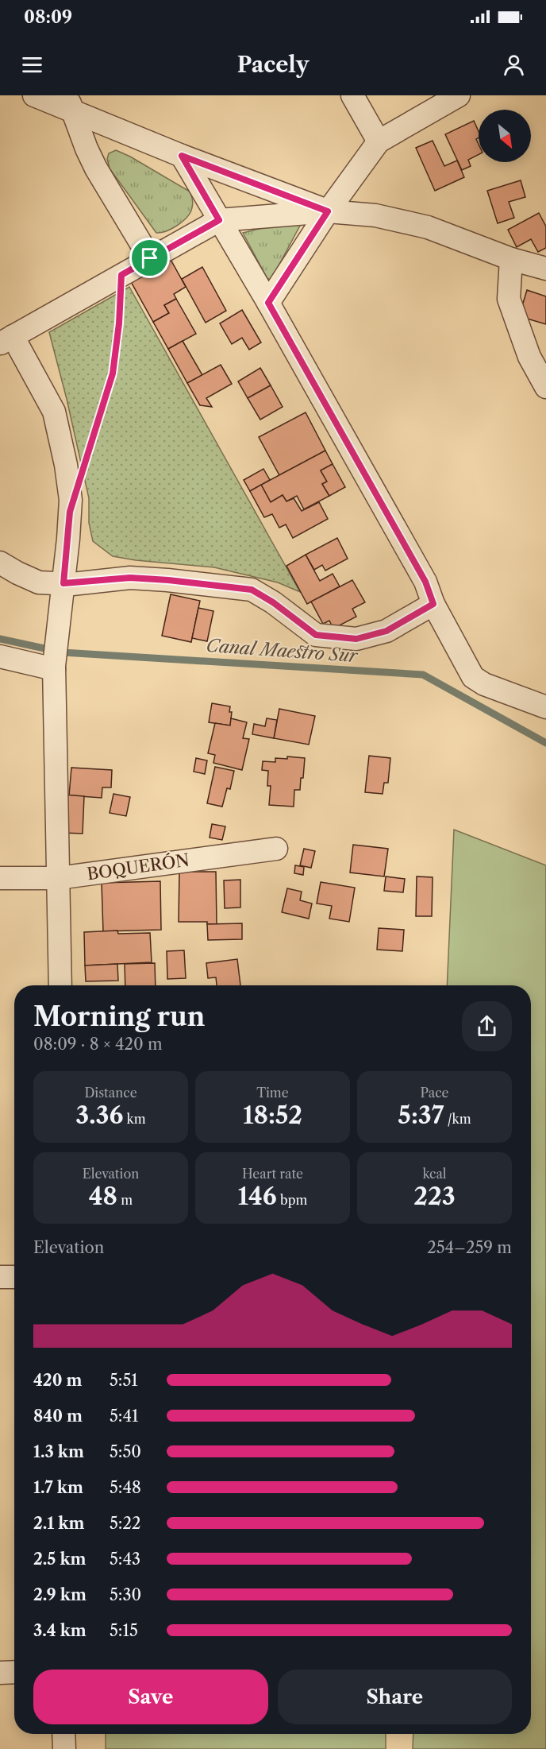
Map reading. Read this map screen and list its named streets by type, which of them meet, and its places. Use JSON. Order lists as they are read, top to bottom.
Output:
{
  "streets": {
    "street": ["BOQUERÓN"]
  },
  "water": ["Canal Maestro Sur"],
  "north": "bottom right",
  "page": {
    "status": "08:09",
    "header": "Pacely",
    "heading": ["Morning run", "08:09 · 8 × 420 m"],
    "stats": [
      ["Distance", "3.36 km"],
      ["Time", "18:52"],
      ["Pace", "5:37 /km"],
      ["Elevation", "48 m"],
      ["Heart rate", "146 bpm"],
      ["kcal", "223"]
    ],
    "chart": ["Elevation", "254–259 m"],
    "list": [
      {
        "name": "420 m",
        "note": "5:51"
      },
      {
        "name": "840 m",
        "note": "5:41"
      },
      {
        "name": "1.3 km",
        "note": "5:50"
      },
      {
        "name": "1.7 km",
        "note": "5:48"
      },
      {
        "name": "2.1 km",
        "note": "5:22"
      },
      {
        "name": "2.5 km",
        "note": "5:43"
      },
      {
        "name": "2.9 km",
        "note": "5:30"
      },
      {
        "name": "3.4 km",
        "note": "5:15"
      }
    ],
    "buttons": ["Save", "Share"]
  }
}
